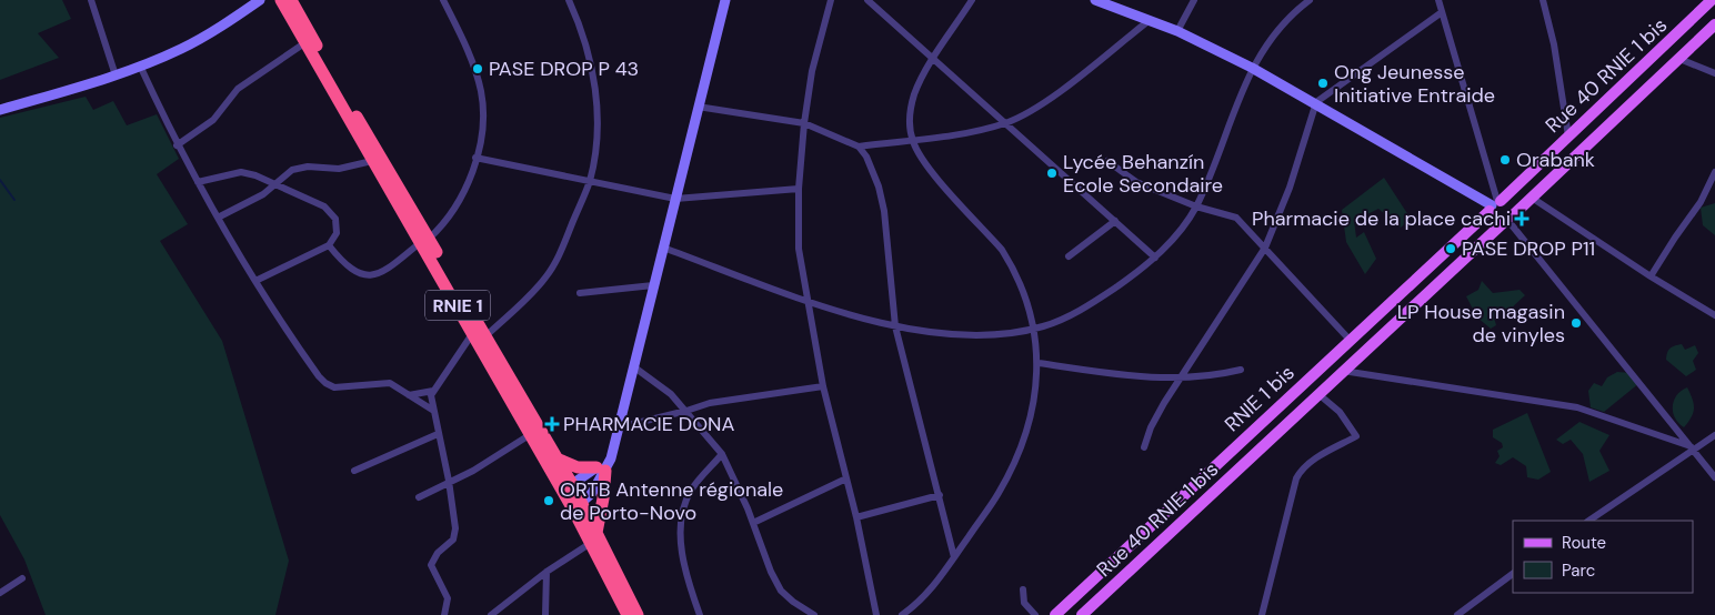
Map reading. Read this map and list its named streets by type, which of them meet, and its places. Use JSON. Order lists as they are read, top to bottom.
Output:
{
  "streets": {
    "highway": ["RNIE 1"],
    "main road": ["Rue 40 RNIE 1 bis", "RNIE 1 bis"]
  },
  "crossings": [
    ["Rue 40 RNIE 1 bis", "RNIE 1 bis"]
  ],
  "places": {
    "other": [
      "PASE DROP P 43",
      "Ong Jeunesse Initiative Entraide",
      "Orabank",
      "Lycée Behanzín Ecole Secondaire",
      "PASE DROP P11",
      "LP House magasin de vinyles",
      "ORTB Antenne régionale de Porto-Novo"
    ],
    "health": ["Pharmacie de la place cachi", "PHARMACIE DONA"]
  },
  "legend": ["Route", "Parc"]
}
